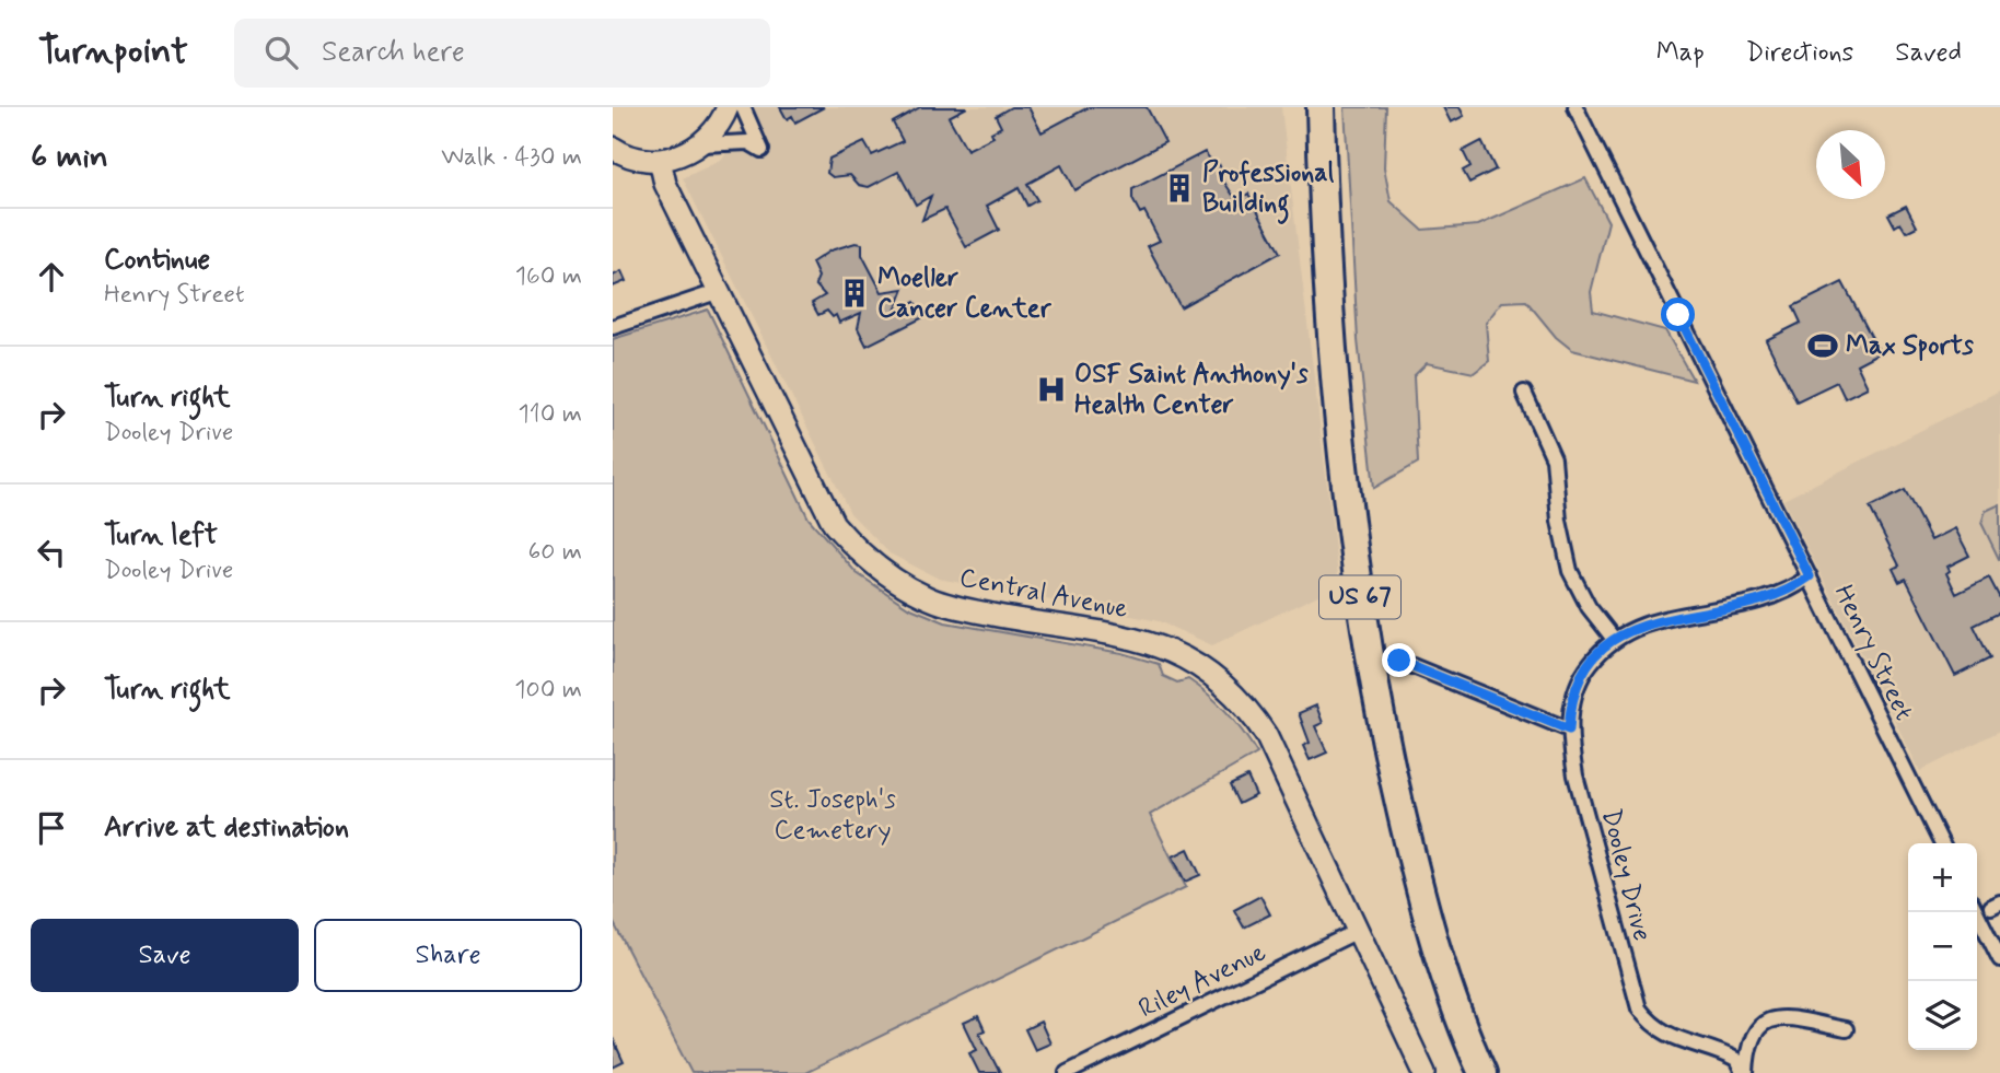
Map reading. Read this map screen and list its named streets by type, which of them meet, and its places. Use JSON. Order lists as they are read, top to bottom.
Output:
{
  "streets": {
    "highway": ["US 67"],
    "street": [
      "Central Avenue",
      "Henry Street",
      "Dooley Drive",
      "Riley Avenue"
    ]
  },
  "crossings": [
    ["Central Avenue", "Riley Avenue"],
    ["Henry Street", "Dooley Drive"]
  ],
  "parks": ["St. Joseph's Cemetery"],
  "places": {
    "building": ["Professional Building", "Moeller Cancer Center"],
    "sports": ["Max Sports"],
    "hospital": ["OSF Saint Anthony's Health Center"]
  },
  "north": "bottom right",
  "page": {
    "header": "Turnpoint",
    "search": "Search here",
    "nav": ["Map", "Directions", "Saved"],
    "heading": ["6 min", "Walk · 430 m"],
    "list": [
      ["Continue", "Henry Street", "160 m"],
      ["Turn right", "Dooley Drive", "110 m"],
      ["Turn left", "Dooley Drive", "60 m"],
      ["Turn right", "100 m"],
      "Arrive at destination"
    ],
    "map_buttons": ["+", "−"],
    "buttons": ["Save", "Share"]
  }
}
